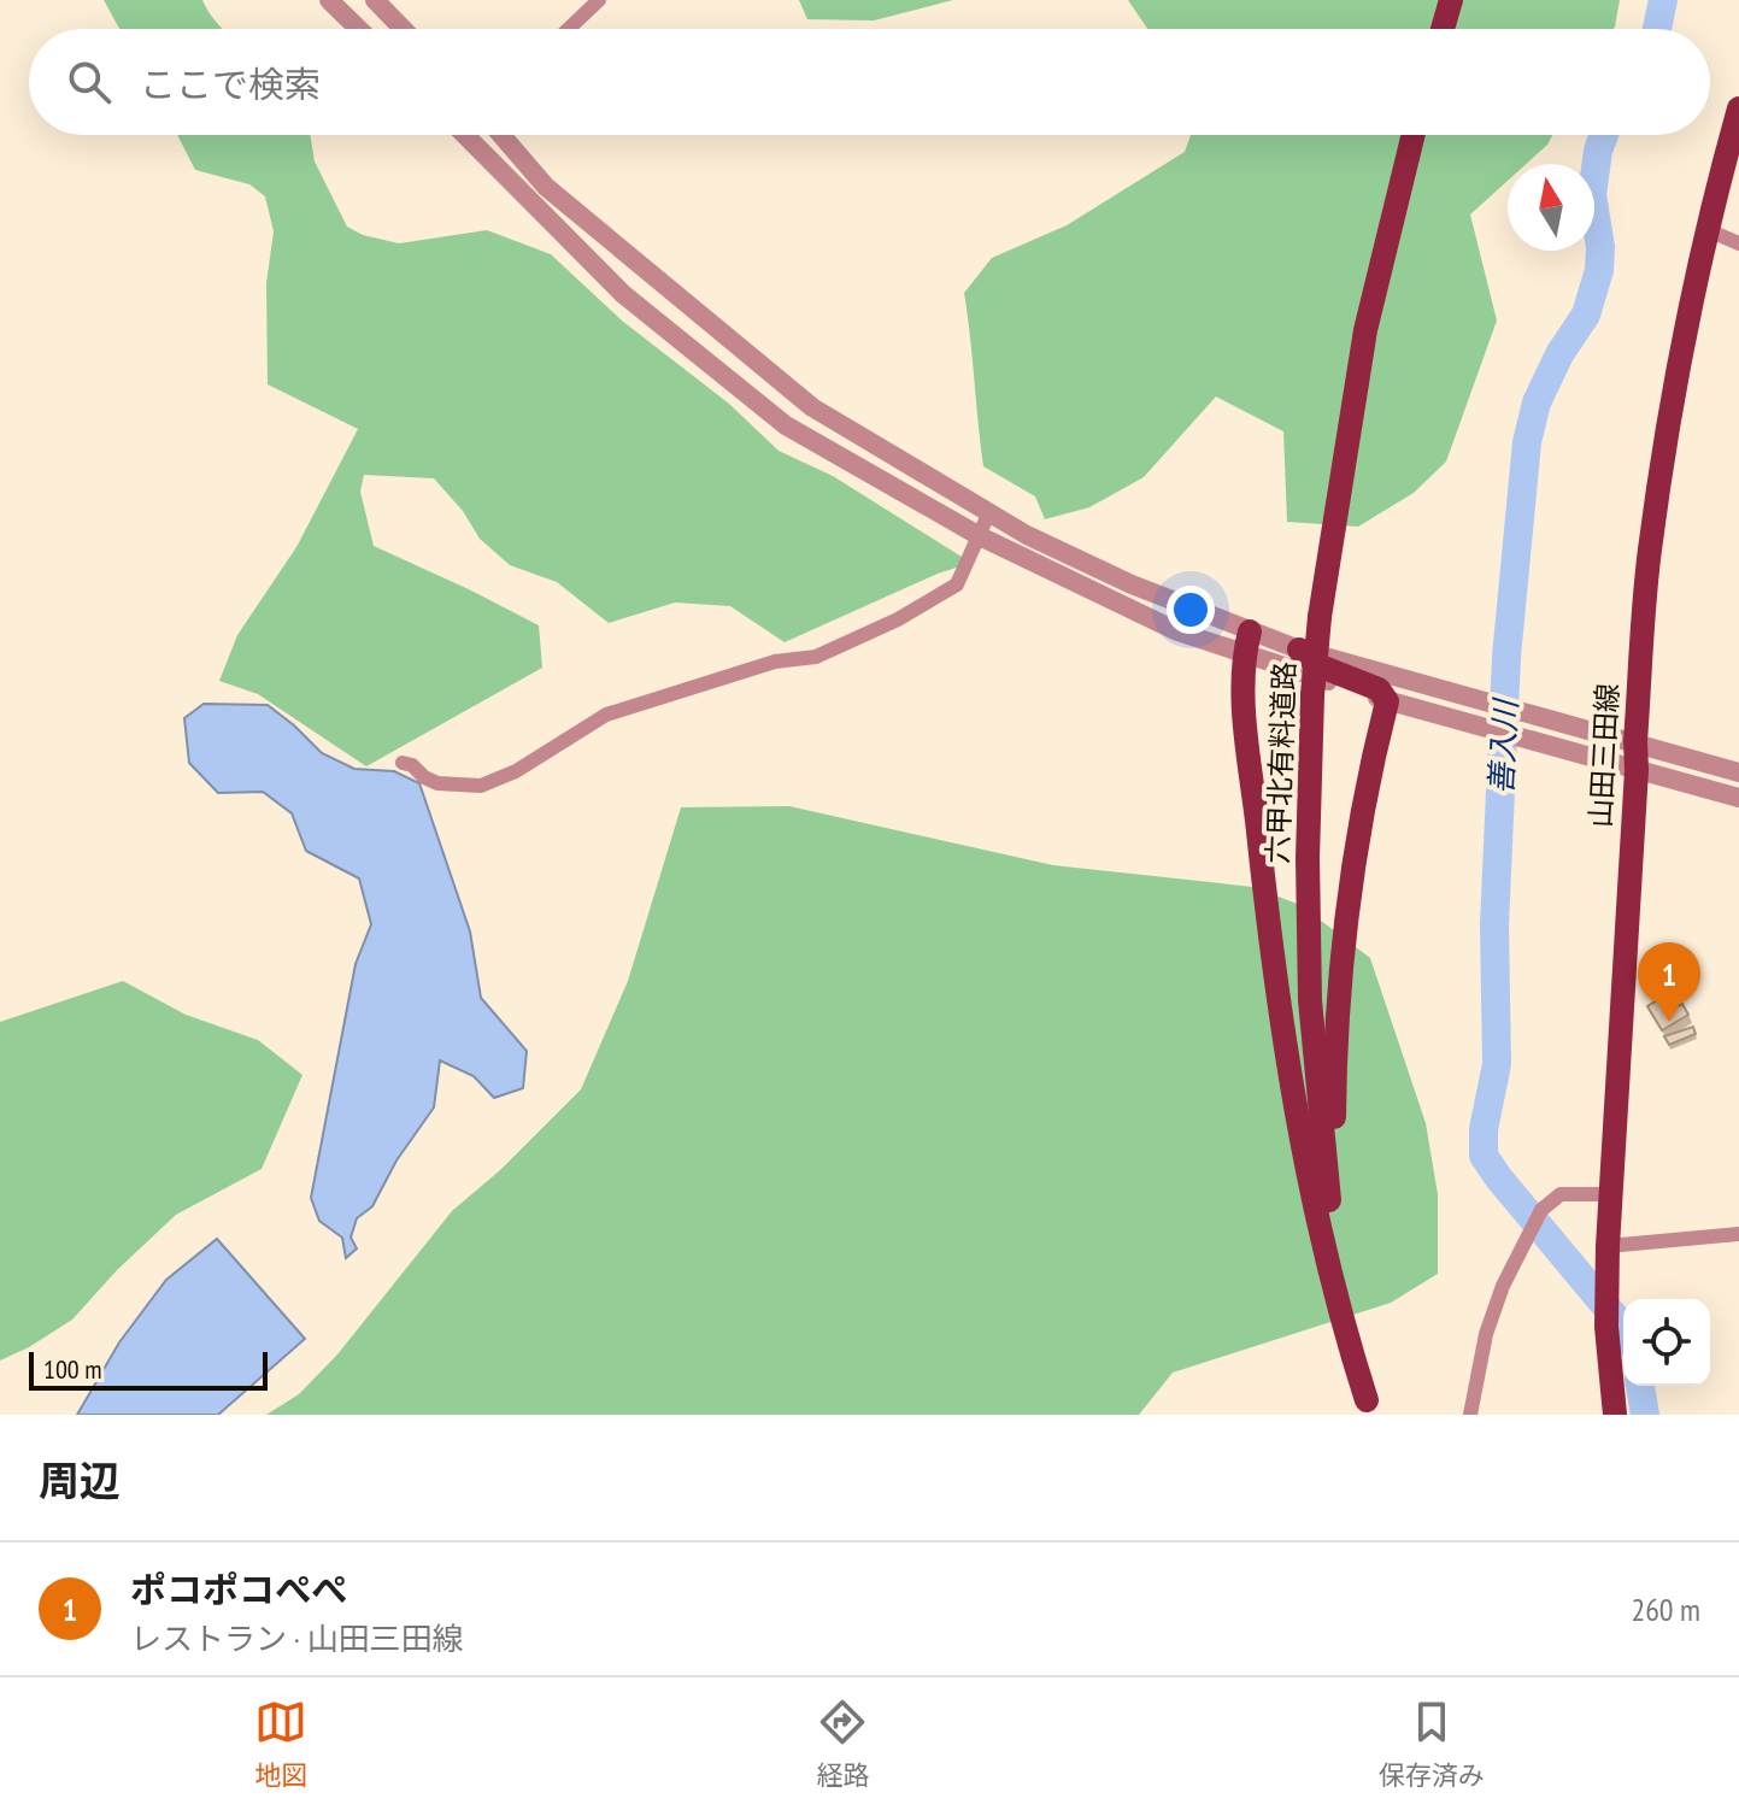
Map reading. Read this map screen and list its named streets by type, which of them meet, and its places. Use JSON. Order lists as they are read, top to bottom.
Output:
{
  "streets": {
    "main road": ["山田三田線", "六甲北有料道路"]
  },
  "water": ["善入川"],
  "scale_bar": "100 m",
  "north": "top",
  "page": {
    "search": "ここで検索",
    "pins": "1",
    "scale": "100 m",
    "heading": "周辺",
    "list": [
      {
        "mark": "1",
        "name": "ポコポコぺぺ",
        "note": "レストラン · 山田三田線",
        "value": "260 m"
      }
    ],
    "nav": ["地図", "経路", "保存済み"]
  }
}
